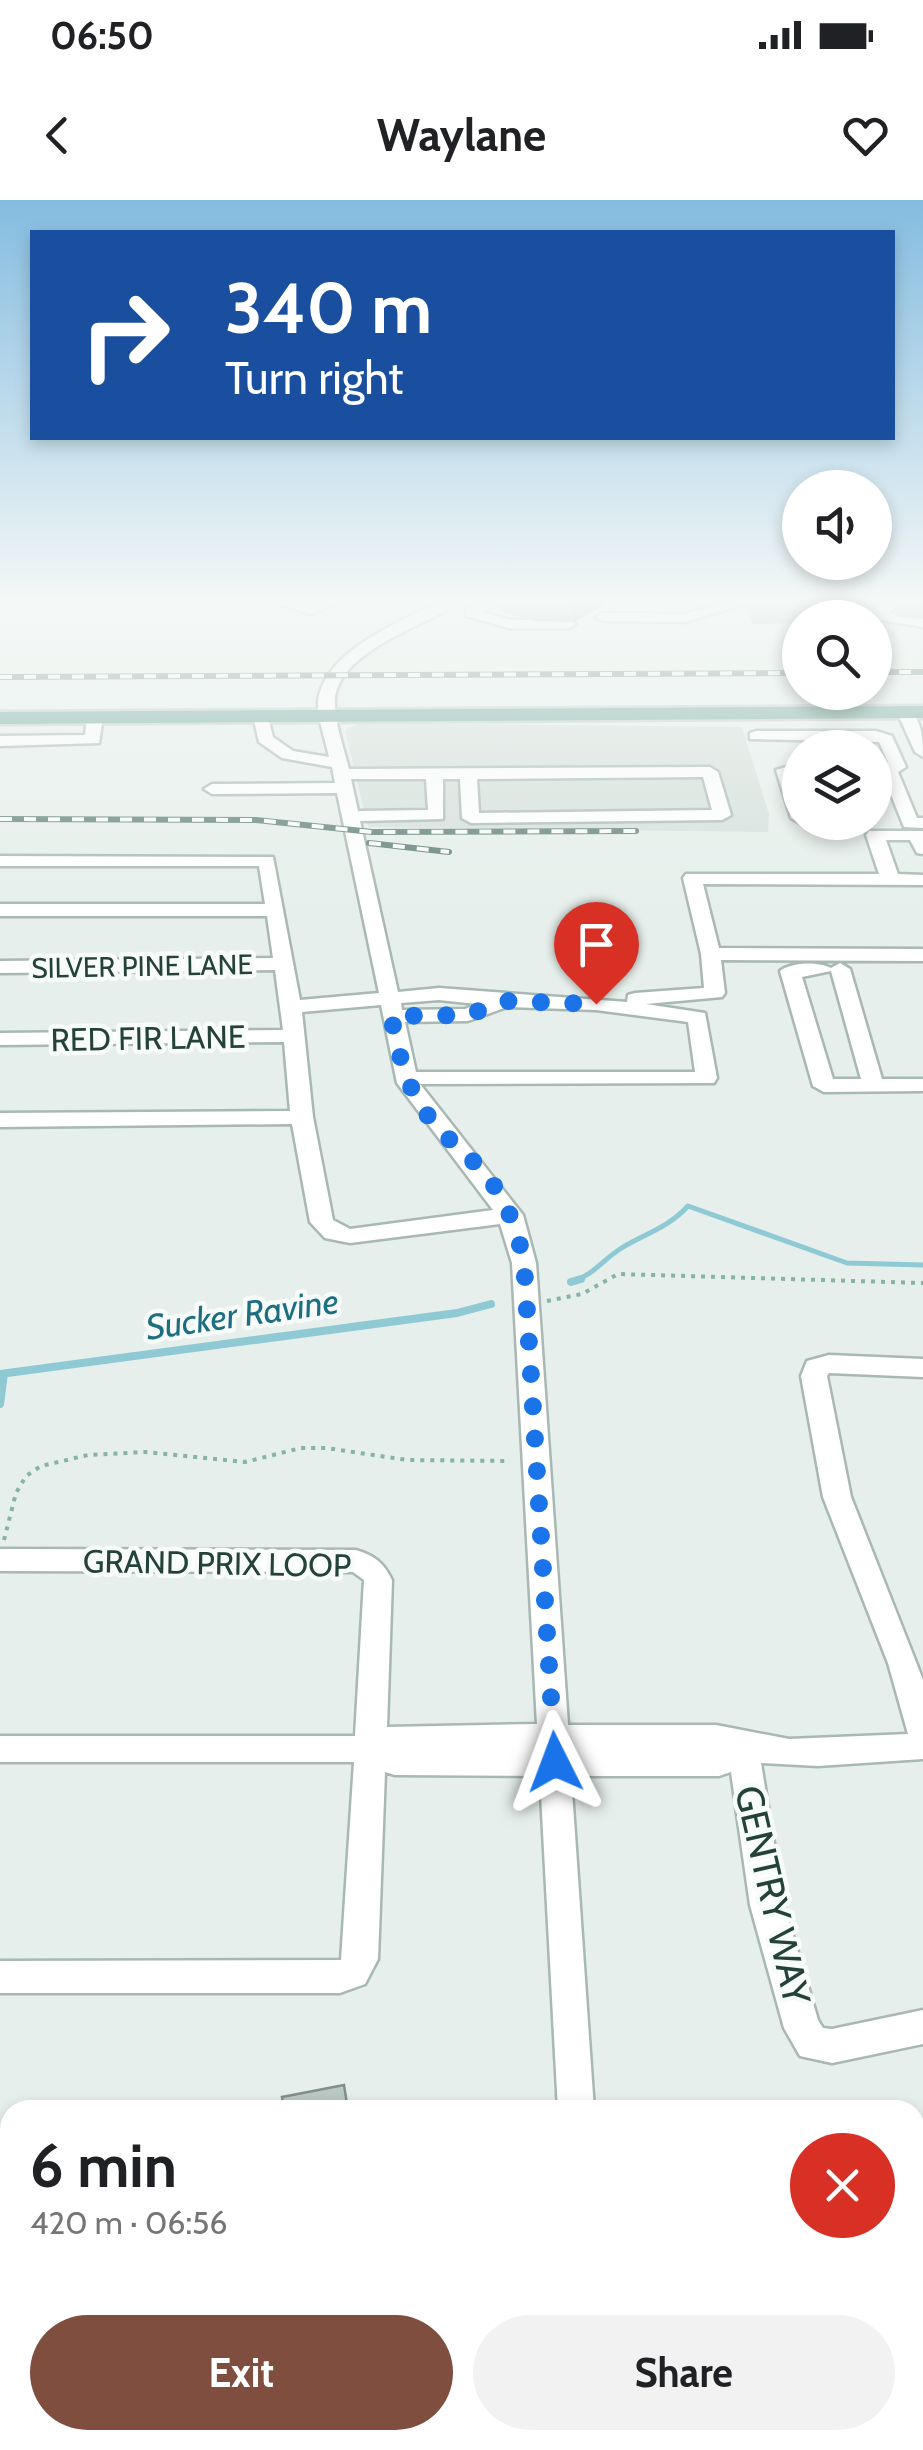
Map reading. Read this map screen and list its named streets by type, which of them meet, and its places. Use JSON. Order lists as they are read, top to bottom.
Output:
{
  "streets": {
    "street": [
      "SILVER PINE LANE",
      "RED FIR LANE",
      "GRAND PRIX LOOP",
      "GENTRY WAY"
    ]
  },
  "water": ["Sucker Ravine"],
  "page": {
    "status": "06:50",
    "header": "Waylane",
    "turn": ["340 m", "Turn right"],
    "heading": ["6 min", "420 m · 06:56"],
    "buttons": ["Exit", "Share"]
  }
}
